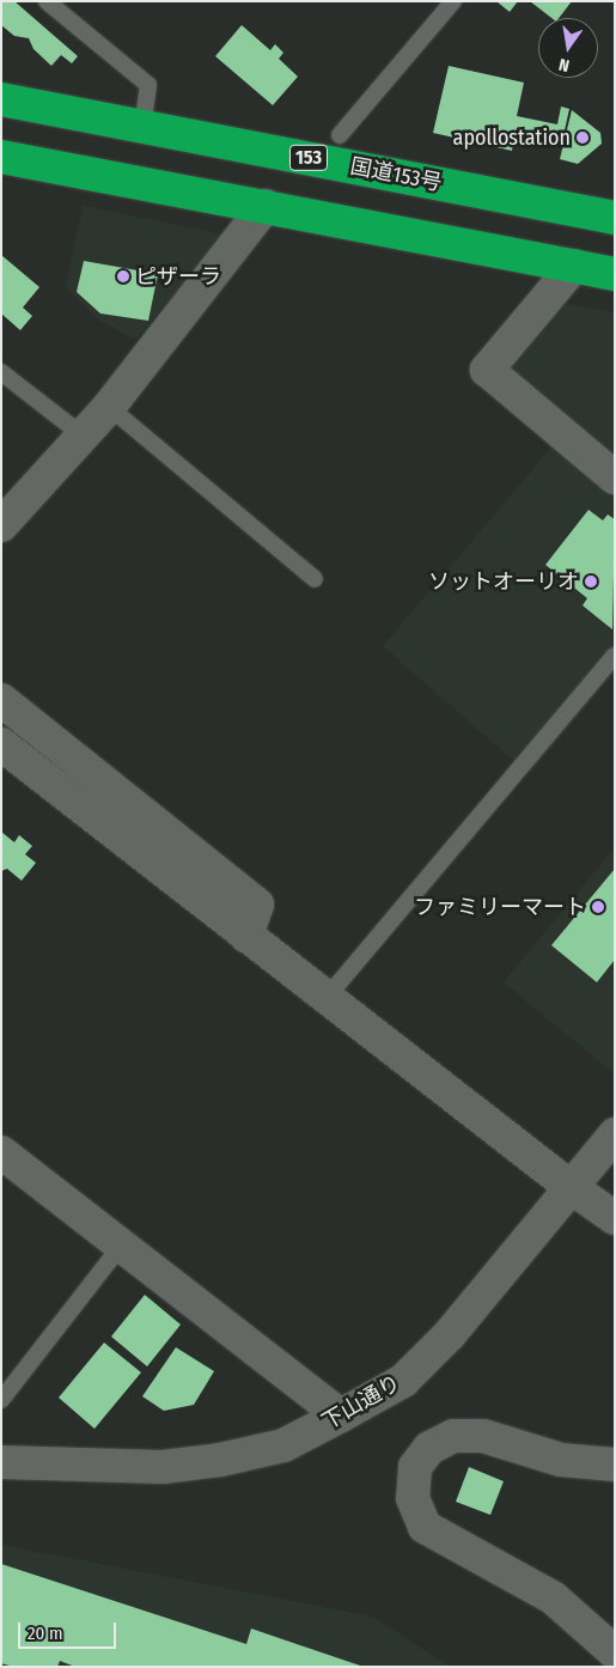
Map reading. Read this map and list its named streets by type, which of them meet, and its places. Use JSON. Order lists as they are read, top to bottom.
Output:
{
  "streets": {
    "highway": ["153", "国道153号"],
    "street": ["下山通り"]
  },
  "places": [
    "apollostation",
    "ピザーラ",
    "ソットオーリオ",
    "ファミリーマート"
  ],
  "scale_bar": "20 m",
  "north": "bottom"
}
